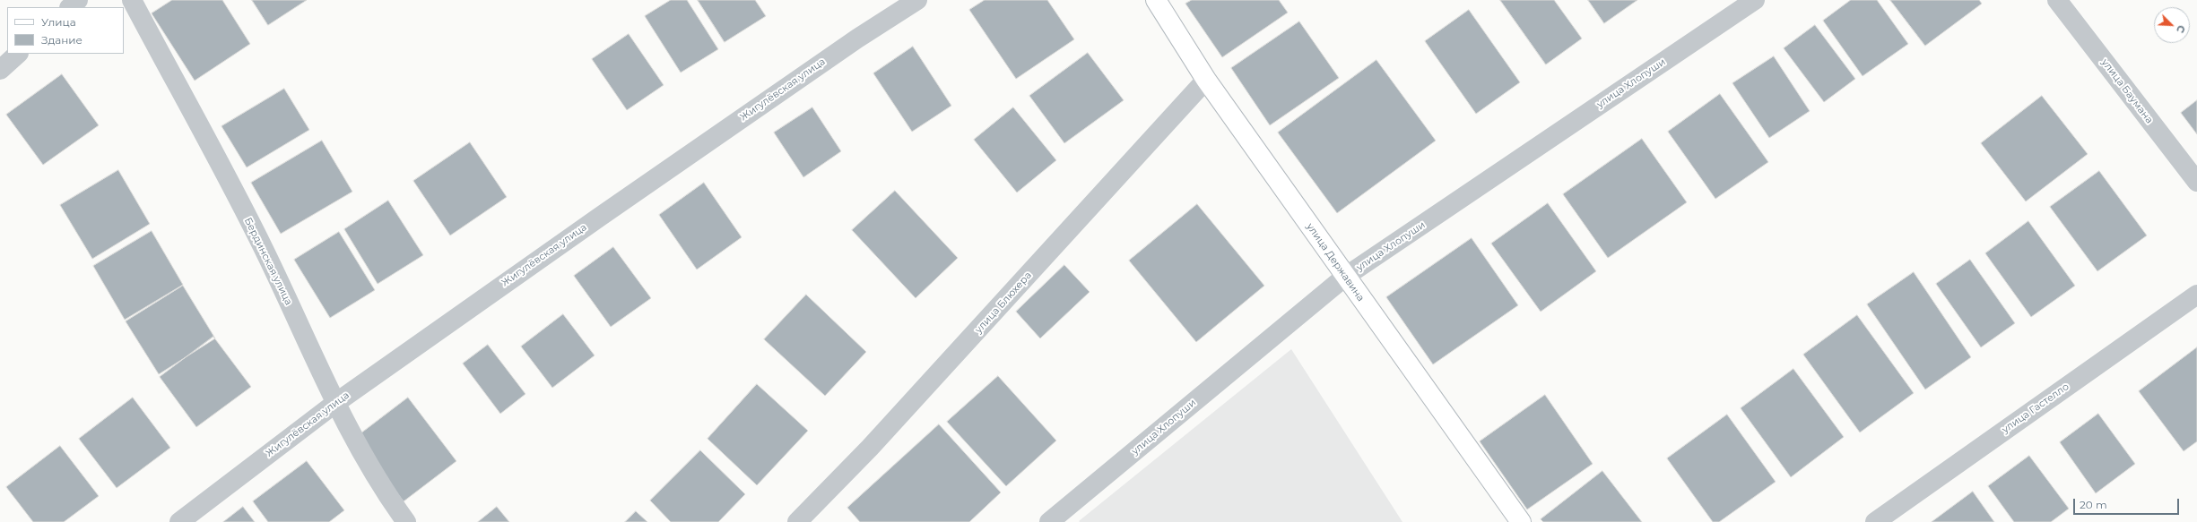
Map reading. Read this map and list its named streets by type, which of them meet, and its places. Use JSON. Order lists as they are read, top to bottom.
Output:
{
  "streets": {
    "street": [
      "улица Хлопуши",
      "Жигулёвская улица",
      "улица Баумана",
      "Бердинская улица",
      "улица Державина",
      "улица Блюхера",
      "улица Гастелло"
    ]
  },
  "crossings": [
    ["улица Хлопуши", "улица Державина"],
    ["Жигулёвская улица", "Бердинская улица"],
    ["улица Державина", "улица Блюхера"]
  ],
  "legend": ["Улица", "Здание"],
  "scale_bar": "20 m",
  "north": "bottom right"
}
